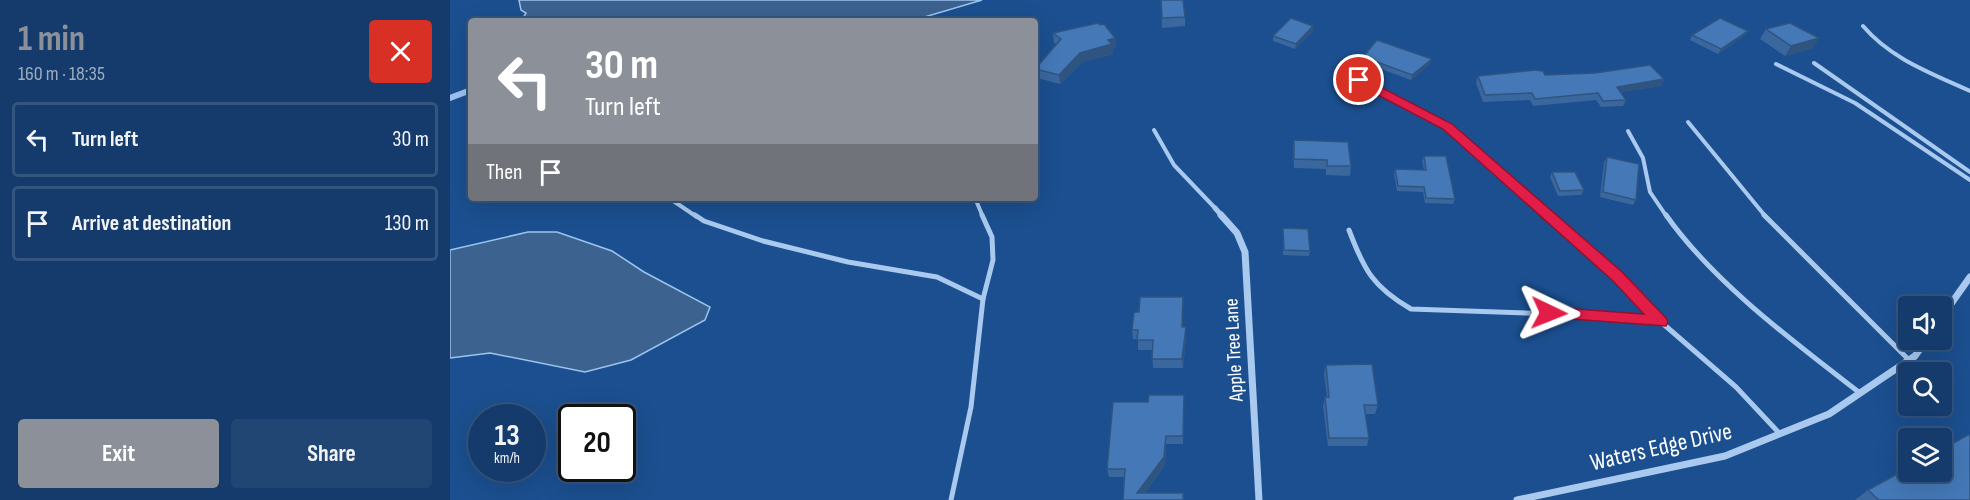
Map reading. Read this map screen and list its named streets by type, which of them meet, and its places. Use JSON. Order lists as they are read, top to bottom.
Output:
{
  "streets": {
    "street": ["Apple Tree Lane", "Waters Edge Drive"]
  },
  "page": {
    "heading": ["1 min", "160 m · 18:35"],
    "turn": ["30 m", "Turn left"],
    "list": [
      {
        "name": "Turn left",
        "value": "30 m"
      },
      {
        "name": "Arrive at destination",
        "value": "130 m"
      }
    ],
    "then": "Then",
    "speed": "13 km/h",
    "limit": "20",
    "buttons": ["Exit", "Share"]
  }
}
